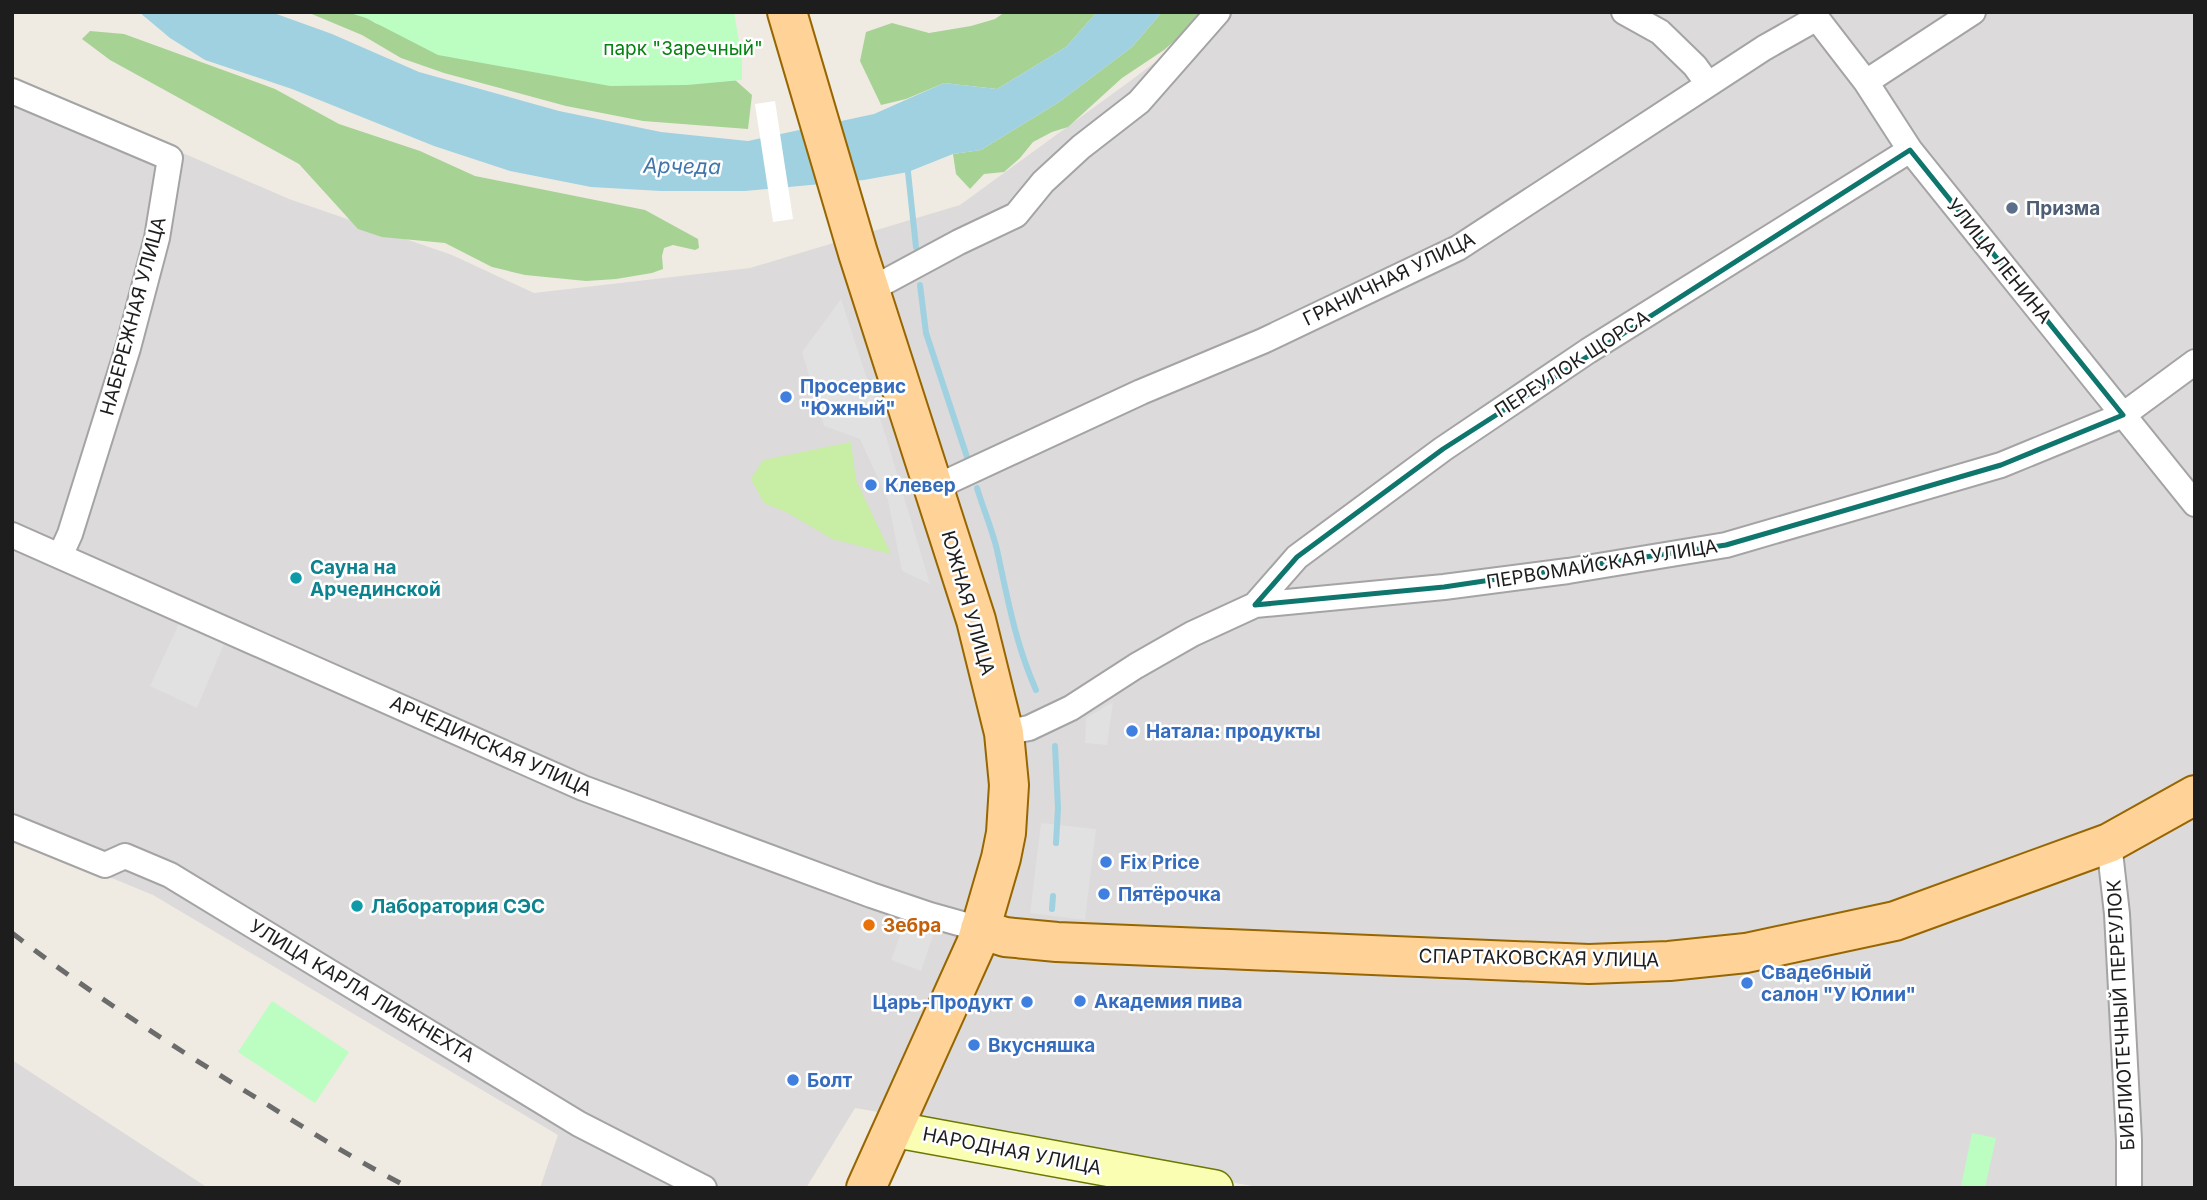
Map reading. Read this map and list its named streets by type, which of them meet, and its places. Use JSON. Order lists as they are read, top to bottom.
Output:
{
  "streets": {
    "main road": ["ЮЖНАЯ УЛИЦА", "СПАРТАКОВСКАЯ УЛИЦА"],
    "street": [
      "УЛИЦА ЛЕНИНА",
      "ГРАНИЧНАЯ УЛИЦА",
      "НАБЕРЕЖНАЯ УЛИЦА",
      "ПЕРЕУЛОК ЩОРСА",
      "ПЕРВОМАЙСКАЯ УЛИЦА",
      "АРЧЕДИНСКАЯ УЛИЦА",
      "УЛИЦА КАРЛА ЛИБКНЕХТА",
      "БИБЛИОТЕЧНЫЙ ПЕРЕУЛОК",
      "НАРОДНАЯ УЛИЦА"
    ]
  },
  "crossings": [
    ["УЛИЦА ЛЕНИНА", "ГРАНИЧНАЯ УЛИЦА"],
    ["УЛИЦА ЛЕНИНА", "ПЕРЕУЛОК ЩОРСА"],
    ["УЛИЦА ЛЕНИНА", "ПЕРВОМАЙСКАЯ УЛИЦА"],
    ["ГРАНИЧНАЯ УЛИЦА", "ЮЖНАЯ УЛИЦА"],
    ["НАБЕРЕЖНАЯ УЛИЦА", "АРЧЕДИНСКАЯ УЛИЦА"],
    ["ПЕРЕУЛОК ЩОРСА", "ПЕРВОМАЙСКАЯ УЛИЦА"],
    ["ПЕРВОМАЙСКАЯ УЛИЦА", "ЮЖНАЯ УЛИЦА"],
    ["ЮЖНАЯ УЛИЦА", "АРЧЕДИНСКАЯ УЛИЦА"],
    ["ЮЖНАЯ УЛИЦА", "СПАРТАКОВСКАЯ УЛИЦА"],
    ["ЮЖНАЯ УЛИЦА", "НАРОДНАЯ УЛИЦА"],
    ["АРЧЕДИНСКАЯ УЛИЦА", "СПАРТАКОВСКАЯ УЛИЦА"],
    ["СПАРТАКОВСКАЯ УЛИЦА", "БИБЛИОТЕЧНЫЙ ПЕРЕУЛОК"]
  ],
  "water": ["Арчеда"],
  "parks": ["парк \"Заречный\""],
  "places": [
    "Призма",
    "Просервис \"Южный\"",
    "Клевер",
    "Сауна на Арчединской",
    "Натала: продукты",
    "Fix Price",
    "Пятёрочка",
    "Лаборатория СЭС",
    "Зебра",
    "Свадебный салон \"У Юлии\"",
    "Академия пива",
    "Царь-Продукт",
    "Вкусняшка",
    "Болт"
  ]
}
